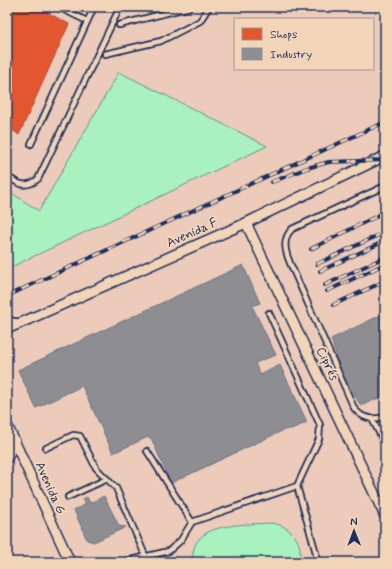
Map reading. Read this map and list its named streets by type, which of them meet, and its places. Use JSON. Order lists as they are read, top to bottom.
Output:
{
  "streets": {
    "street": ["Avenida F", "Ciprés", "Avenida G"]
  },
  "crossings": [
    ["Avenida F", "Ciprés"]
  ],
  "legend": ["Shops", "Industry"],
  "north": "top"
}
